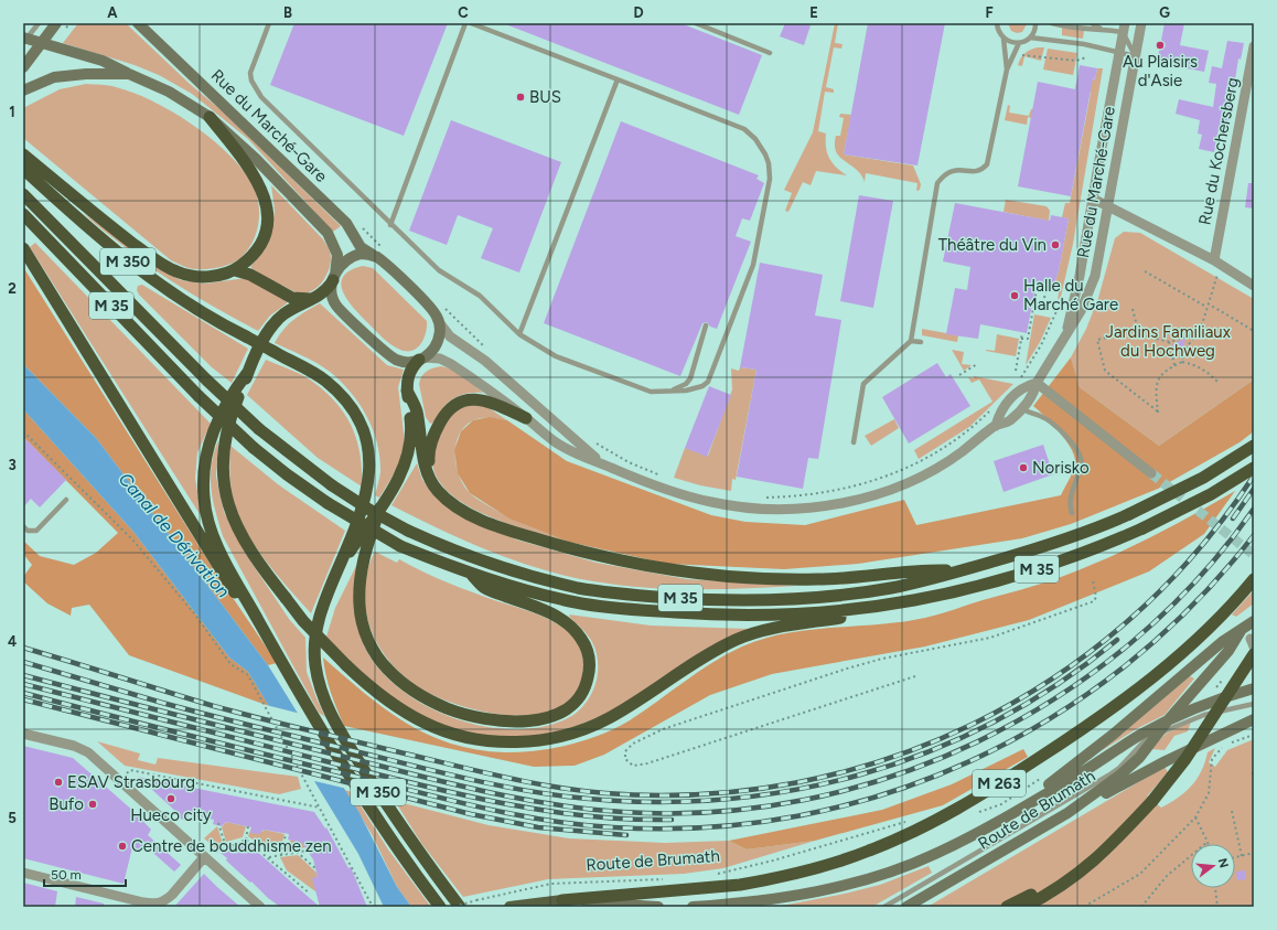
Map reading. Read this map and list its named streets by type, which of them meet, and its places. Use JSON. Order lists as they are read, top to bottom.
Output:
{
  "streets": {
    "highway": ["M 350", "M 35", "M 263"],
    "main road": ["Rue du Marché-Gare", "Route de Brumath"],
    "street": ["Rue du Kochersberg"]
  },
  "water": ["Canal de Dérivation"],
  "parks": ["Jardins Familiaux du Hochweg"],
  "places": [
    "Au Plaisirs d'Asie",
    "BUS",
    "Théâtre du Vin",
    "Halle du Marché Gare",
    "Norisko",
    "ESAV Strasbourg",
    "Hueco city",
    "Bufo",
    "Centre de bouddhisme zen"
  ],
  "scale_bar": "50 m",
  "north": "right",
  "grid": {
    "columns": [
      "A",
      "B",
      "C",
      "D",
      "E",
      "F",
      "G"
    ],
    "rows": [
      "1",
      "2",
      "3",
      "4",
      "5"
    ]
  }
}
